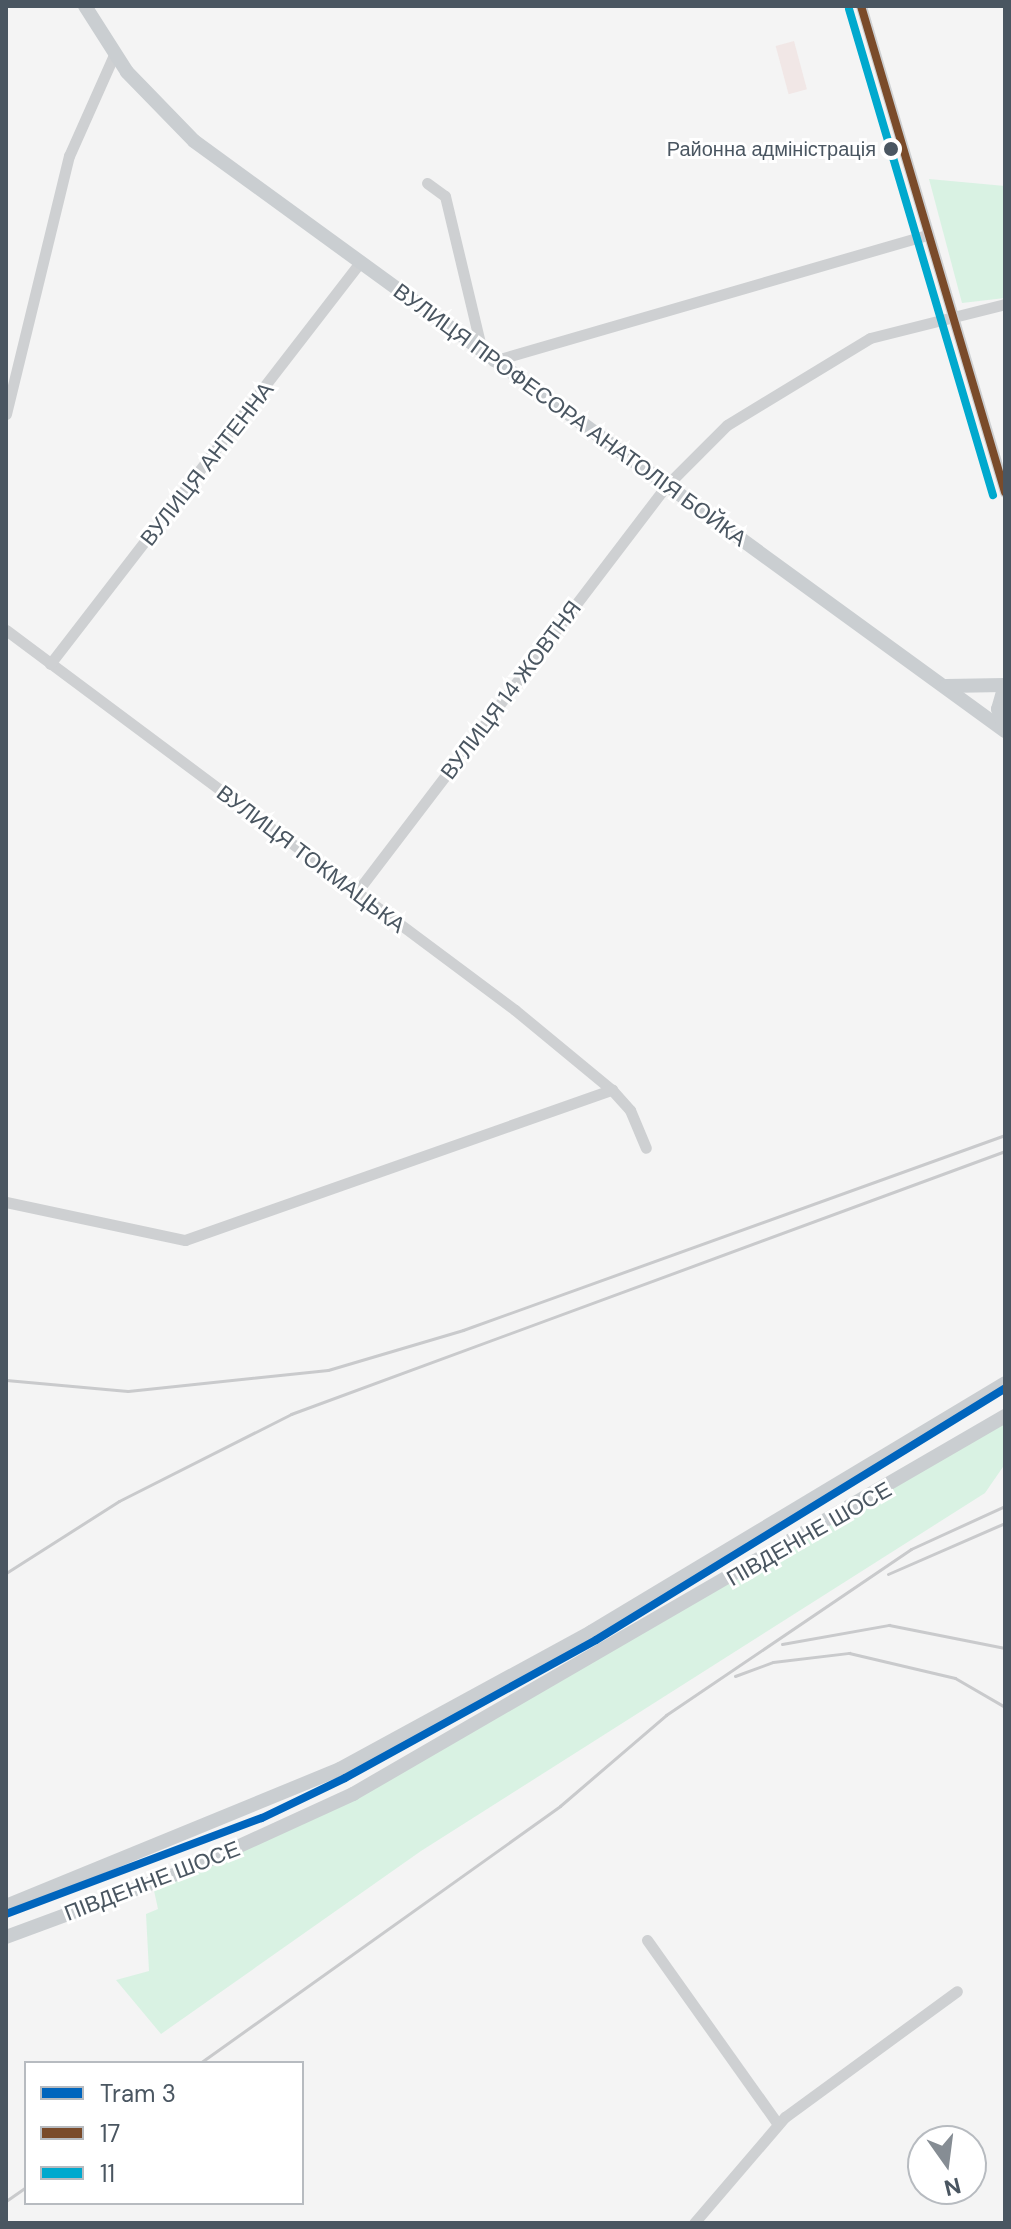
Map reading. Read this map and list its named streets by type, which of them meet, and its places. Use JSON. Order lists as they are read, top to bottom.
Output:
{
  "streets": {
    "main road": ["ВУЛИЦЯ ПРОФЕСОРА АНАТОЛІЯ БОЙКА", "ПІВДЕННЕ ШОСЕ"],
    "street": ["ВУЛИЦЯ АНТЕННА", "ВУЛИЦЯ 14 ЖОВТНЯ", "ВУЛИЦЯ ТОКМАЦЬКА"]
  },
  "crossings": [
    ["ВУЛИЦЯ ПРОФЕСОРА АНАТОЛІЯ БОЙКА", "ВУЛИЦЯ АНТЕННА"],
    ["ВУЛИЦЯ ПРОФЕСОРА АНАТОЛІЯ БОЙКА", "ВУЛИЦЯ 14 ЖОВТНЯ"],
    ["ВУЛИЦЯ АНТЕННА", "ВУЛИЦЯ ТОКМАЦЬКА"],
    ["ВУЛИЦЯ 14 ЖОВТНЯ", "ВУЛИЦЯ ТОКМАЦЬКА"]
  ],
  "places": ["Районна адміністрація"],
  "lines": ["transit line 17", "transit line 11", "tram line 3"],
  "legend": ["Tram 3", "17", "11"],
  "north": "bottom"
}
